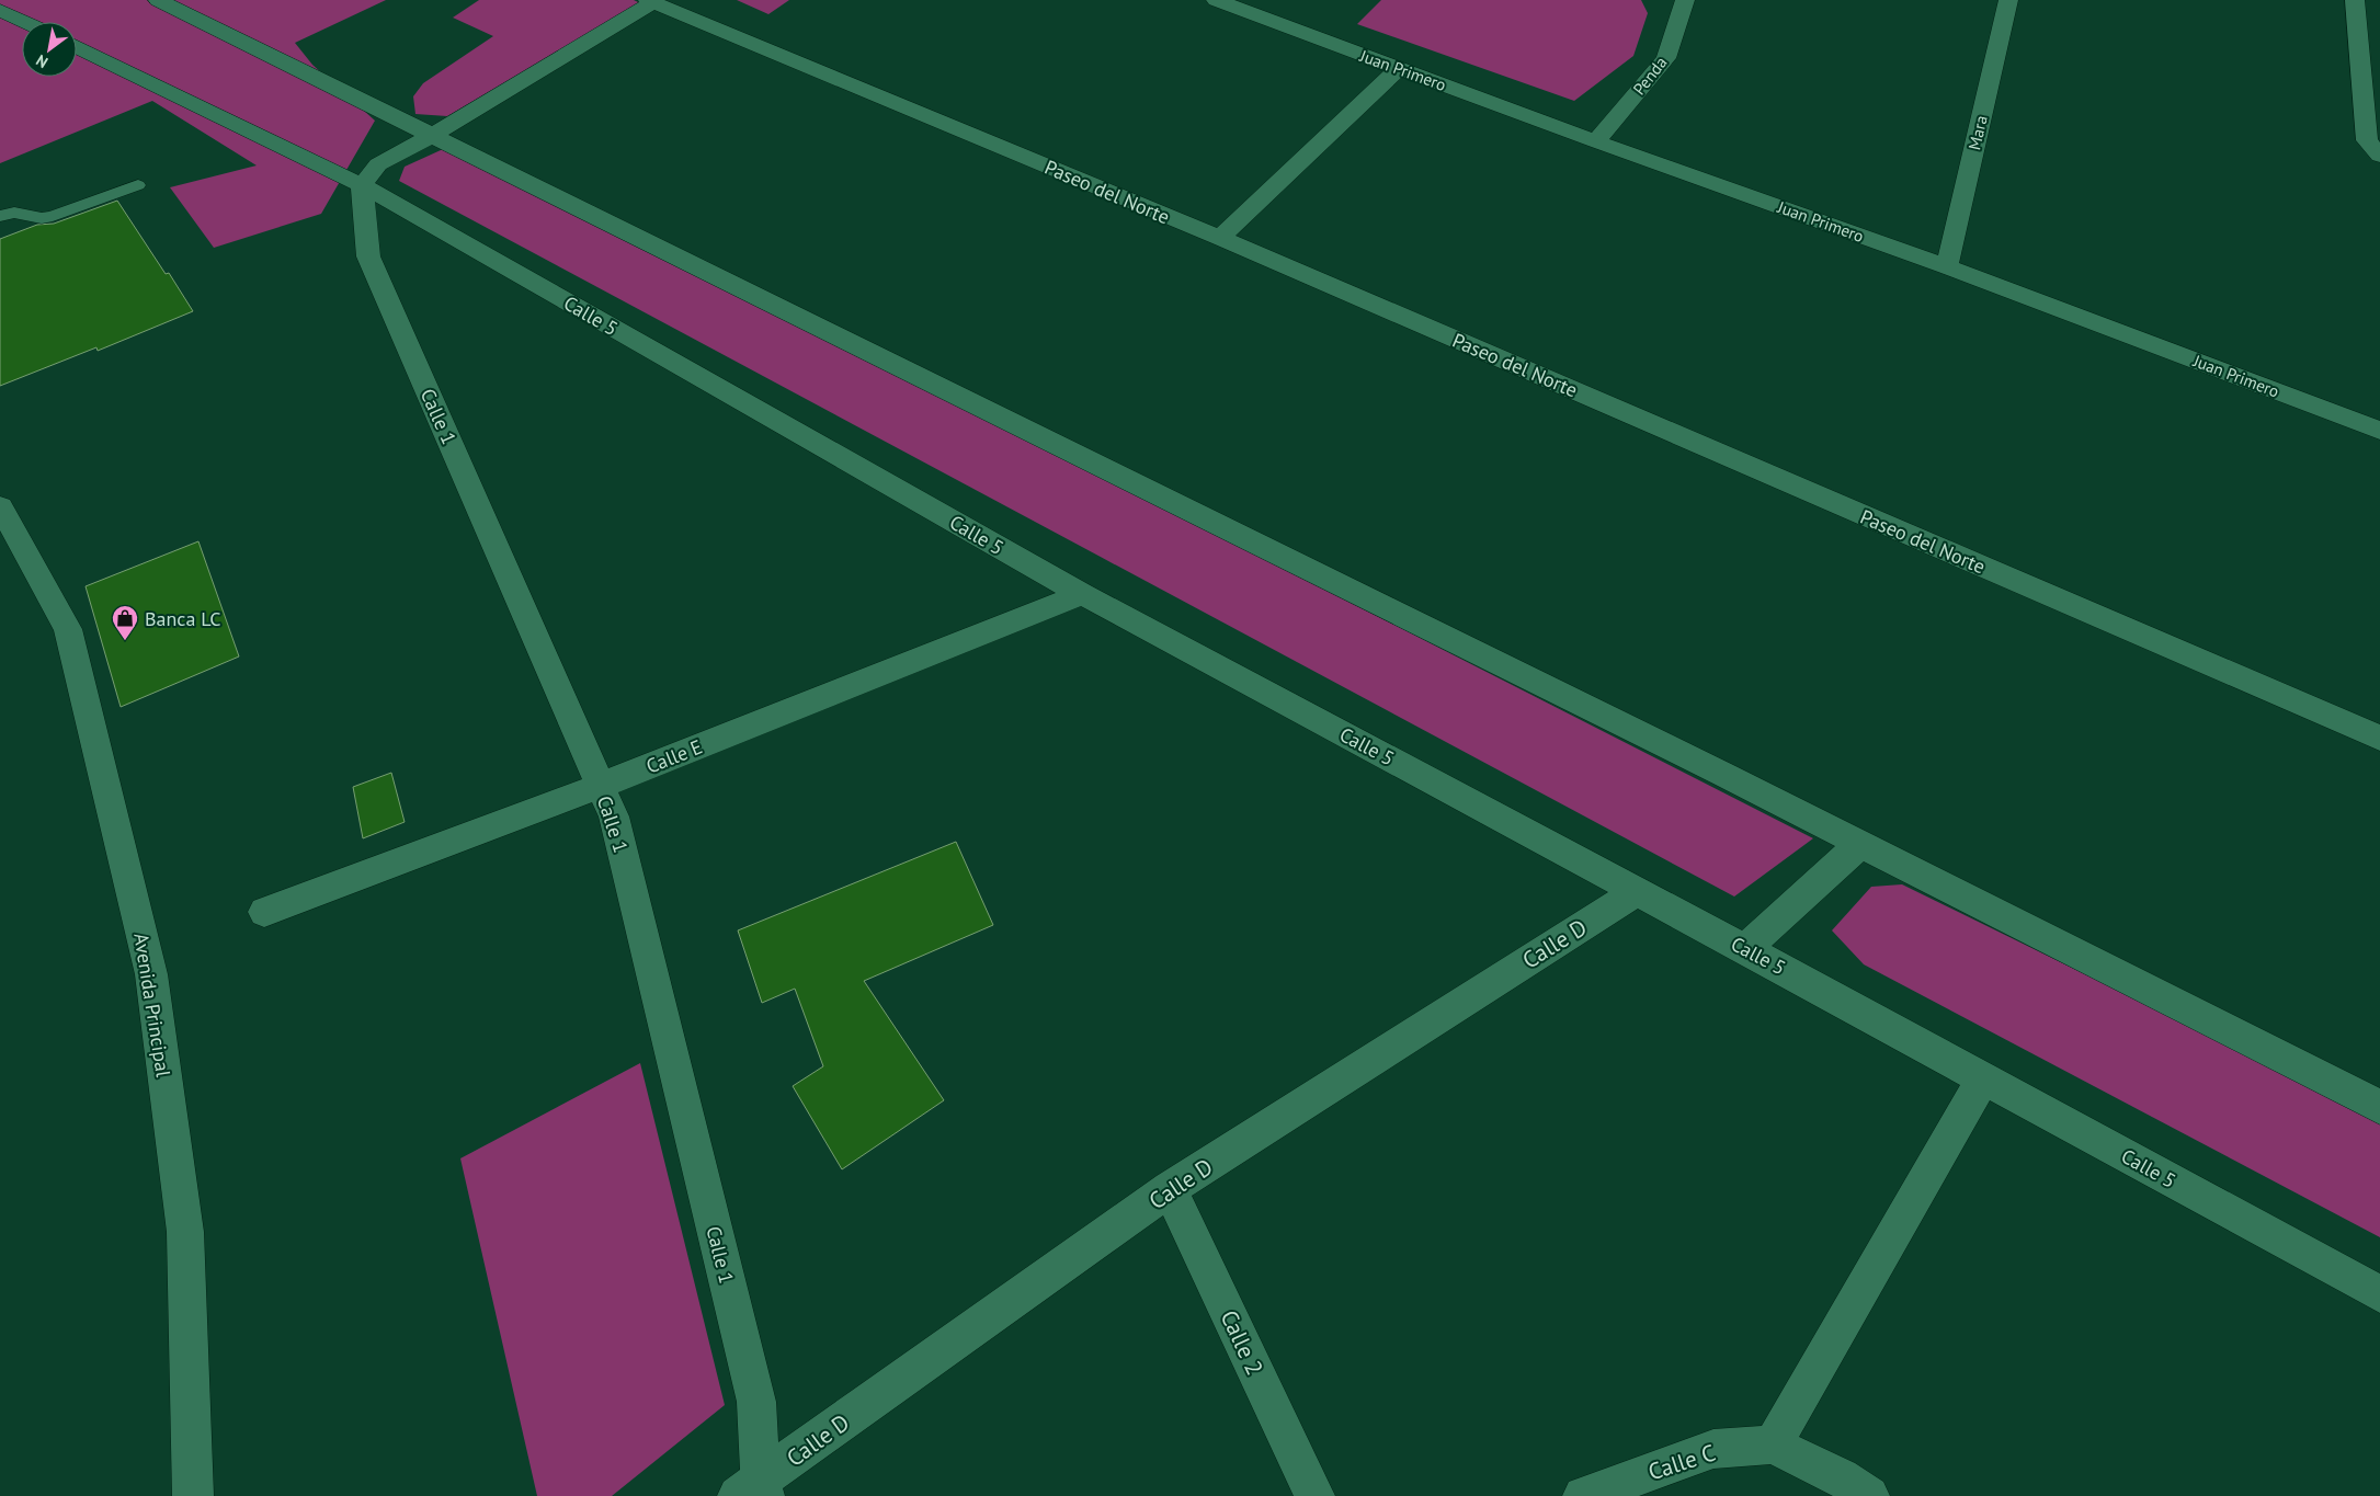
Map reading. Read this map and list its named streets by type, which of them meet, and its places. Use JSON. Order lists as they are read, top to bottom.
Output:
{
  "streets": {
    "street": [
      "Juan Primero",
      "Penda",
      "Mara",
      "Paseo del Norte",
      "Calle 5",
      "Calle 1",
      "Calle E",
      "Calle D",
      "Avenida Principal",
      "Calle 2",
      "Calle C"
    ]
  },
  "crossings": [
    ["Juan Primero", "Penda"],
    ["Juan Primero", "Mara"],
    ["Calle 5", "Calle 1"],
    ["Calle 5", "Calle E"],
    ["Calle 5", "Calle D"],
    ["Calle 1", "Calle E"],
    ["Calle 1", "Calle D"],
    ["Calle D", "Calle 2"]
  ],
  "places": {
    "shop": ["Banca LC"]
  },
  "north": "bottom left"
}
